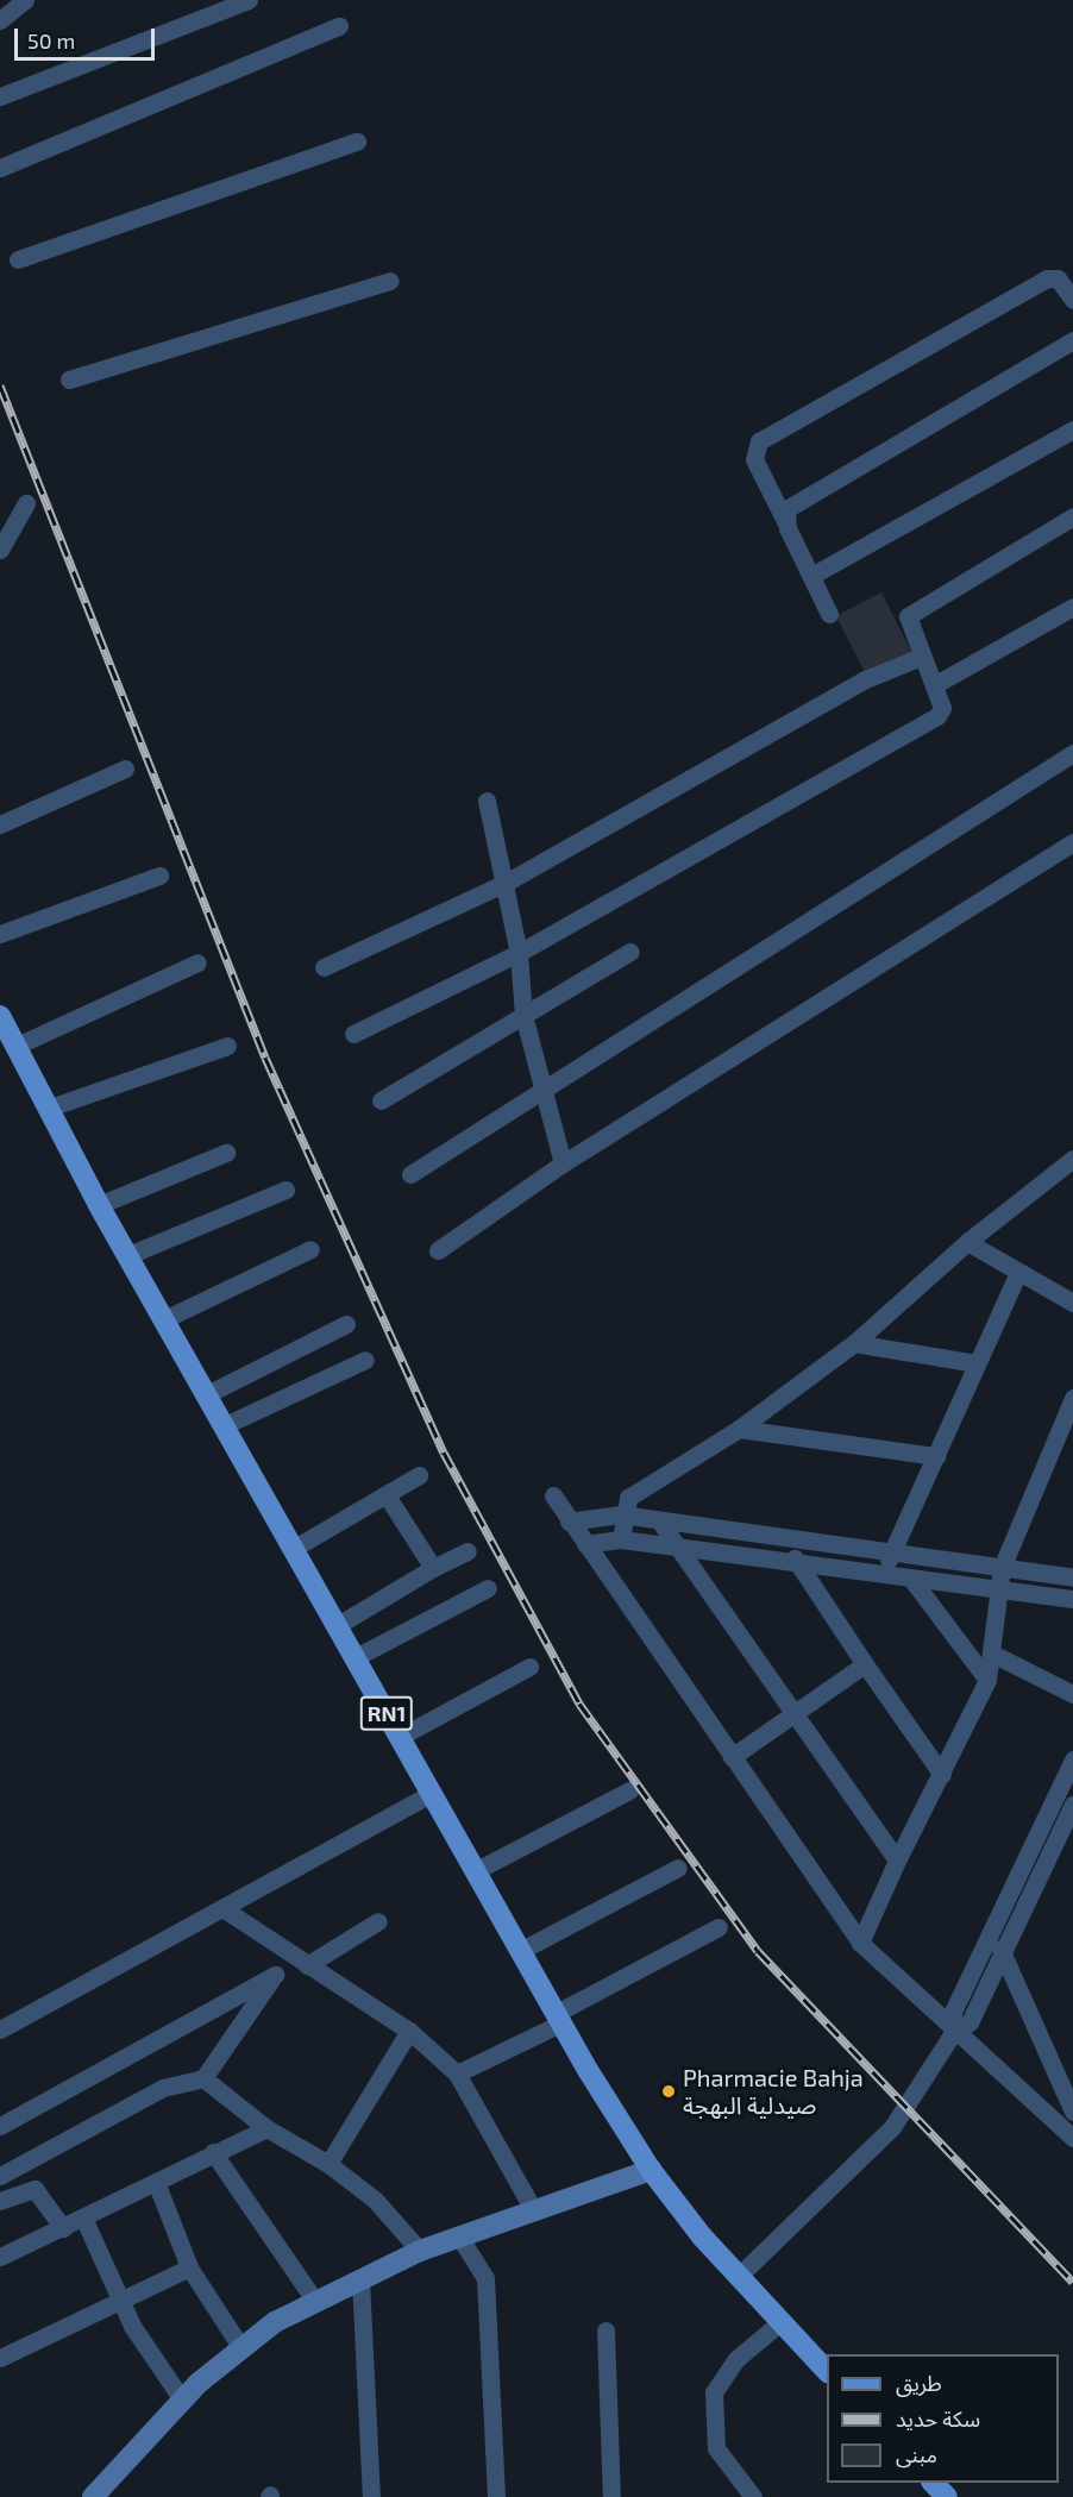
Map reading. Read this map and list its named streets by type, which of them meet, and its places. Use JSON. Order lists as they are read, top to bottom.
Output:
{
  "streets": {
    "main road": ["RN1"]
  },
  "places": ["Pharmacie Bahja صيدلية البهجة"],
  "legend": ["طريق", "سكة حديد", "مبنى"],
  "scale_bar": "50 m"
}
